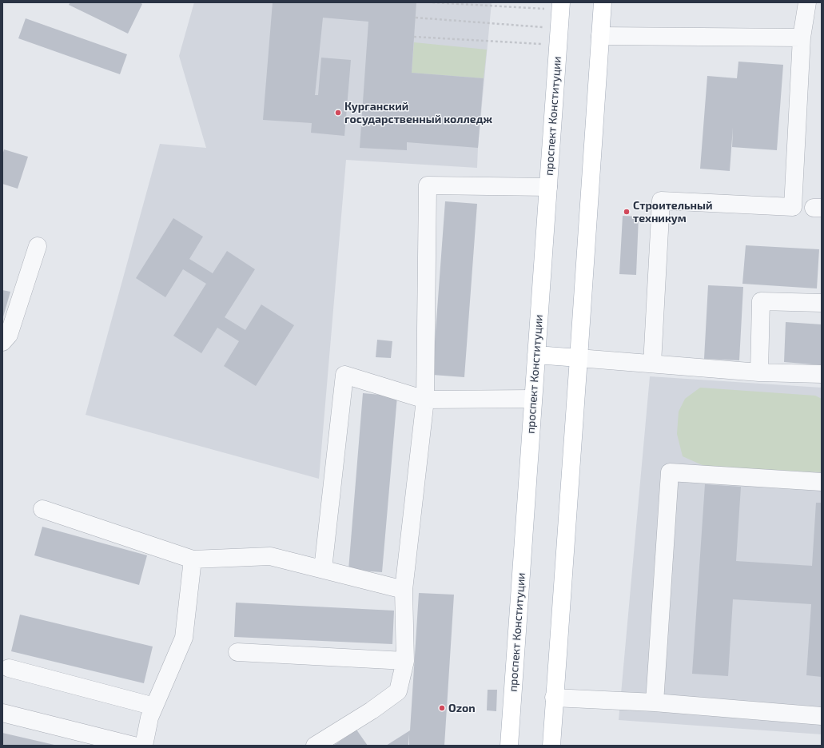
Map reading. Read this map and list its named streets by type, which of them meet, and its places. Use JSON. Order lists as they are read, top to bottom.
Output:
{
  "streets": {
    "main road": ["проспект Конституции"]
  },
  "places": ["Курганский государственный колледж", "Строительный техникум", "Ozon"]
}
